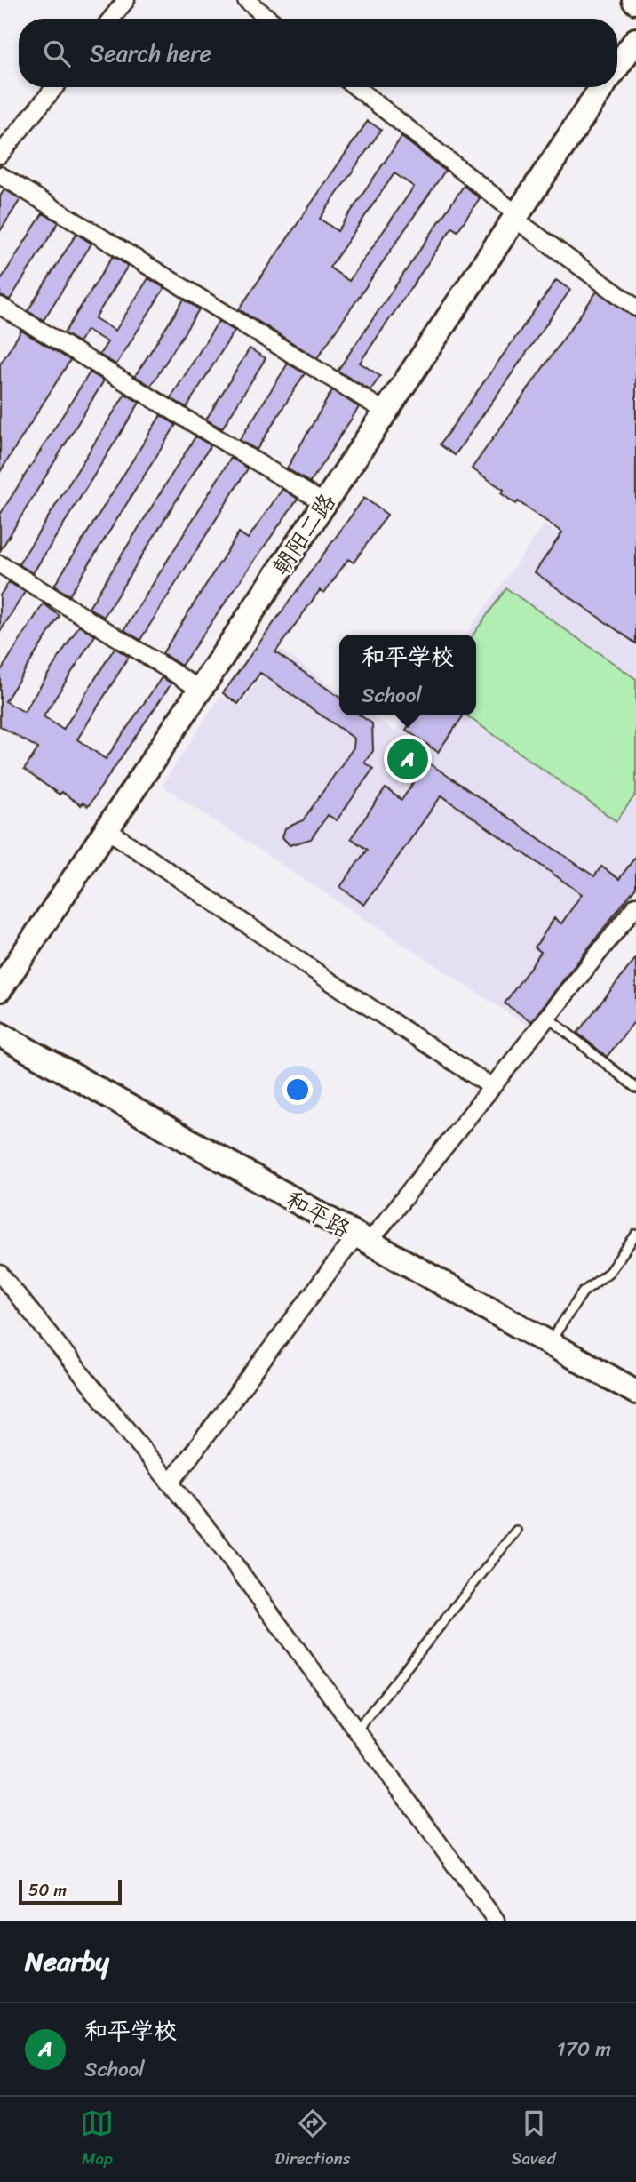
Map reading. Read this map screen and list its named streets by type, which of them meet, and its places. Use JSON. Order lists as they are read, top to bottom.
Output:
{
  "streets": {
    "street": ["朝阳二路", "和平路"]
  },
  "scale_bar": "50 m",
  "page": {
    "search": "Search here",
    "popup": ["和平学校", "School"],
    "pins": "A",
    "scale": "50 m",
    "heading": "Nearby",
    "list": [
      {
        "mark": "A",
        "name": "和平学校",
        "note": "School",
        "value": "170 m"
      }
    ],
    "nav": ["Map", "Directions", "Saved"]
  }
}
